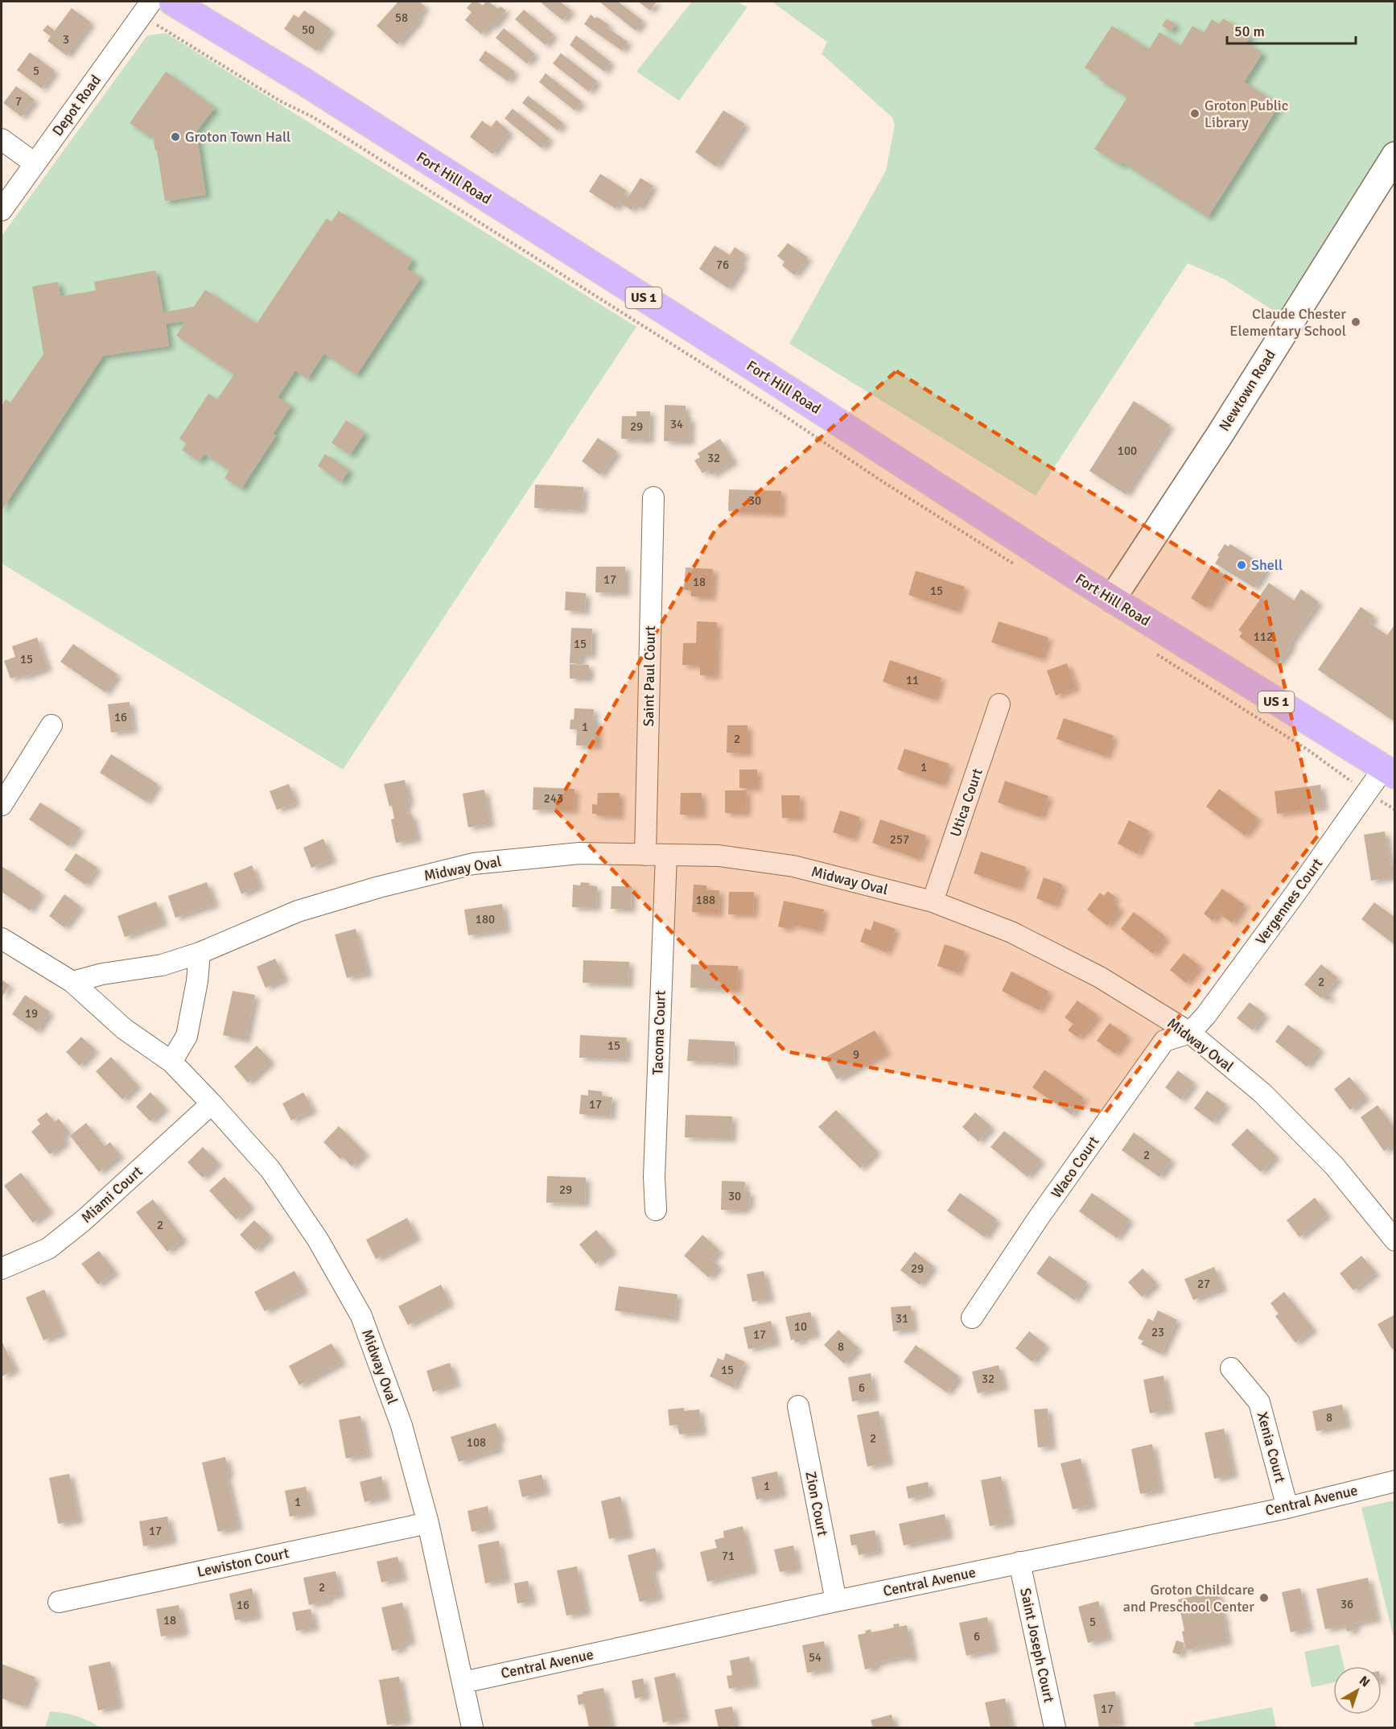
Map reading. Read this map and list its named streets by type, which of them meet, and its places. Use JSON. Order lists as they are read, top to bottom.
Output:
{
  "streets": {
    "main road": ["Fort Hill Road", "US 1", "Newtown Road"],
    "street": [
      "Depot Road",
      "Saint Paul Court",
      "Utica Court",
      "Midway Oval",
      "Vergennes Court",
      "Tacoma Court",
      "Waco Court",
      "Miami Court",
      "Xenia Court",
      "Central Avenue",
      "Zion Court",
      "Lewiston Court",
      "Saint Joseph Court"
    ]
  },
  "crossings": [
    ["Fort Hill Road", "Newtown Road"],
    ["Fort Hill Road", "Vergennes Court"],
    ["Saint Paul Court", "Midway Oval"],
    ["Utica Court", "Midway Oval"],
    ["Midway Oval", "Vergennes Court"],
    ["Midway Oval", "Tacoma Court"],
    ["Midway Oval", "Waco Court"],
    ["Midway Oval", "Miami Court"],
    ["Midway Oval", "Central Avenue"],
    ["Midway Oval", "Lewiston Court"],
    ["Vergennes Court", "Waco Court"],
    ["Xenia Court", "Central Avenue"],
    ["Central Avenue", "Zion Court"],
    ["Central Avenue", "Saint Joseph Court"]
  ],
  "places": [
    "Groton Public Library",
    "Groton Town Hall",
    "Claude Chester Elementary School",
    "Shell",
    "Groton Childcare and Preschool Center"
  ],
  "house_numbers": [
    "58",
    "50",
    "3",
    "5",
    "7",
    "76",
    "34",
    "29",
    "100",
    "32",
    "30",
    "17",
    "18",
    "15",
    "112",
    "15",
    "15",
    "11",
    "16",
    "1",
    "2",
    "1",
    "243",
    "257",
    "188",
    "180",
    "2",
    "19",
    "15",
    "9",
    "17",
    "2",
    "29",
    "30",
    "2",
    "29",
    "27",
    "31",
    "10",
    "23",
    "17",
    "8",
    "15",
    "32",
    "6",
    "8",
    "2",
    "108",
    "1",
    "1",
    "17",
    "71",
    "2",
    "36",
    "16",
    "18",
    "5",
    "6",
    "54",
    "17"
  ],
  "scale_bar": "50 m",
  "north": "top right"
}
